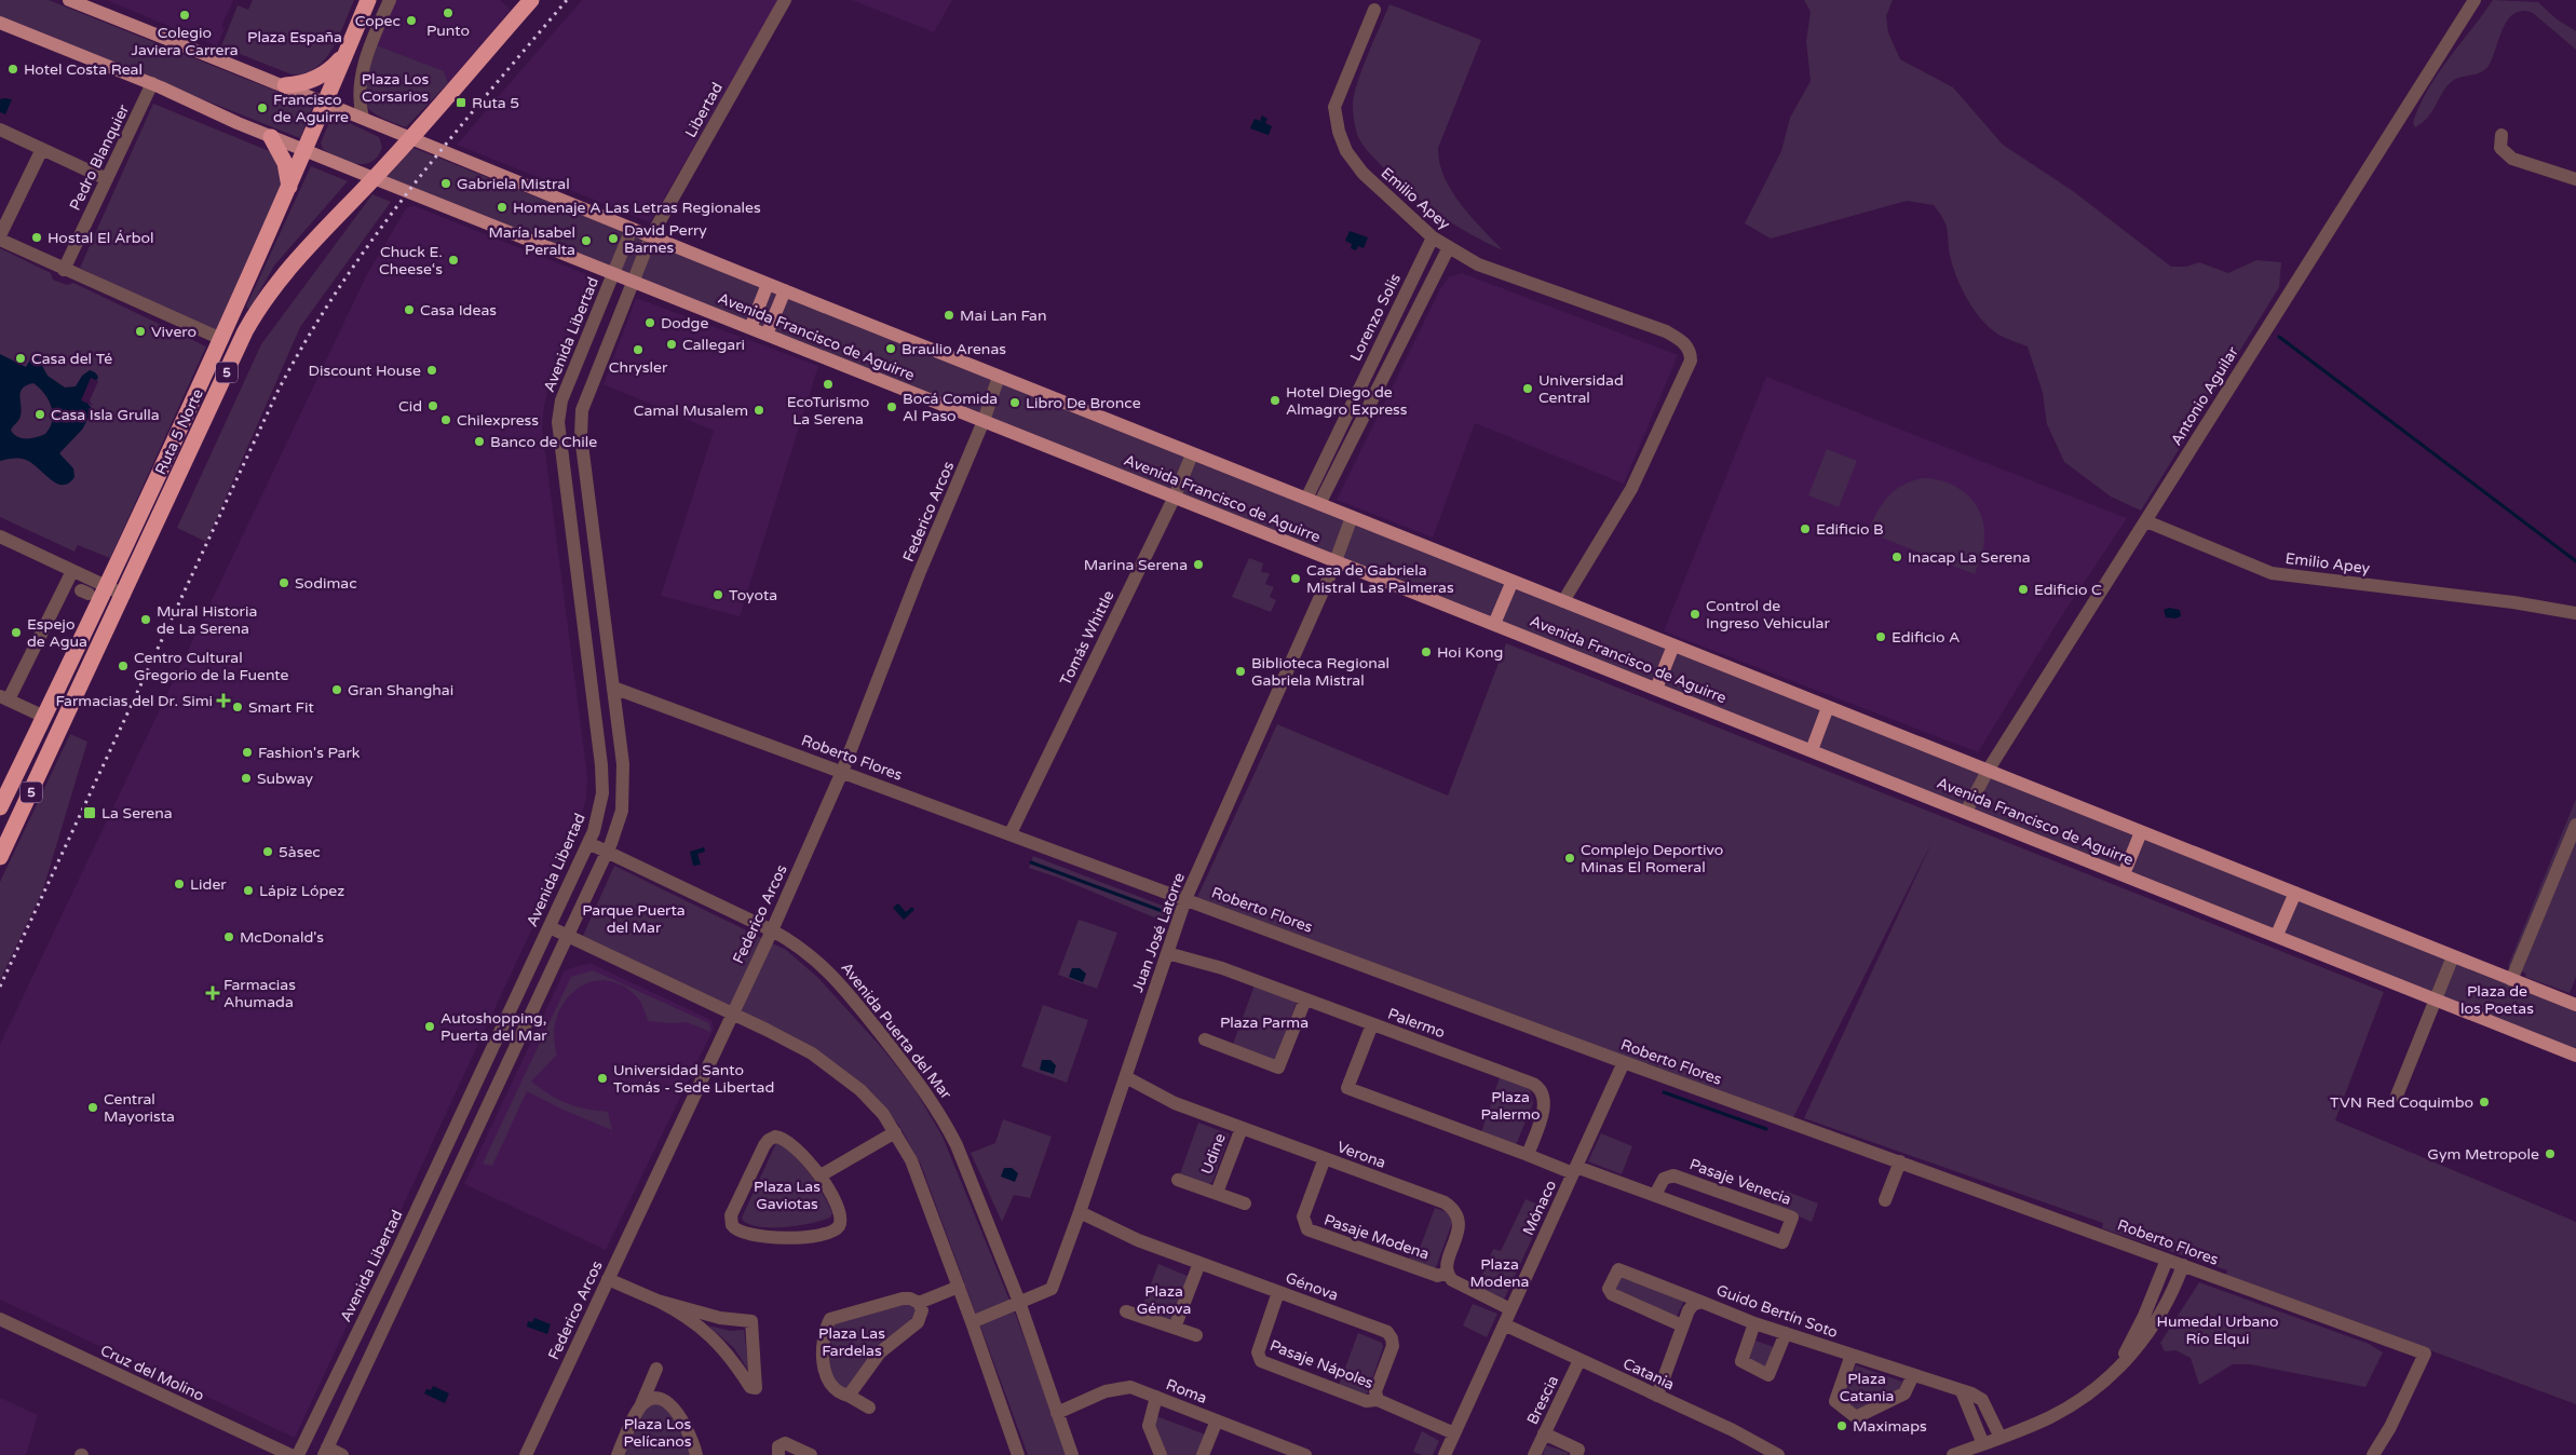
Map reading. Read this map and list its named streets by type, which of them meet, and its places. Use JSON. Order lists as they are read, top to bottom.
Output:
{
  "streets": {
    "highway": ["5", "Ruta 5 Norte"],
    "main road": ["Avenida Francisco de Aguirre"],
    "street": [
      "Libertad",
      "Pedro Blanquier",
      "Emilio Apey",
      "Lorenzo Solis",
      "Avenida Libertad",
      "Antonio Aguilar",
      "Federico Arcos",
      "Tomás Whittle",
      "Roberto Flores",
      "Juan José Latorre",
      "Palermo",
      "Avenida Puerta del Mar",
      "Udine",
      "Verona",
      "Pasaje Venecia",
      "Mónaco",
      "Pasaje Modena",
      "Génova",
      "Guido Bertín Soto",
      "Pasaje Nápoles",
      "Cruz del Molino",
      "Catania",
      "Roma",
      "Brescia"
    ]
  },
  "crossings": [
    ["Libertad", "Avenida Francisco de Aguirre"],
    ["Pedro Blanquier", "Avenida Francisco de Aguirre"],
    ["Emilio Apey", "Lorenzo Solis"],
    ["Emilio Apey", "Avenida Francisco de Aguirre"],
    ["Emilio Apey", "Antonio Aguilar"],
    ["Lorenzo Solis", "Avenida Francisco de Aguirre"],
    ["Avenida Libertad", "Avenida Francisco de Aguirre"],
    ["Avenida Libertad", "Avenida Puerta del Mar"],
    ["Avenida Francisco de Aguirre", "Antonio Aguilar"],
    ["Avenida Francisco de Aguirre", "Ruta 5 Norte"],
    ["Avenida Francisco de Aguirre", "Federico Arcos"],
    ["Avenida Francisco de Aguirre", "Tomás Whittle"],
    ["Avenida Francisco de Aguirre", "Juan José Latorre"],
    ["Federico Arcos", "Roberto Flores"],
    ["Federico Arcos", "Avenida Puerta del Mar"],
    ["Tomás Whittle", "Roberto Flores"],
    ["Roberto Flores", "Juan José Latorre"],
    ["Roberto Flores", "Mónaco"],
    ["Juan José Latorre", "Palermo"],
    ["Juan José Latorre", "Avenida Puerta del Mar"],
    ["Juan José Latorre", "Verona"],
    ["Juan José Latorre", "Génova"],
    ["Avenida Puerta del Mar", "Roma"],
    ["Udine", "Verona"],
    ["Verona", "Pasaje Modena"],
    ["Pasaje Venecia", "Mónaco"],
    ["Mónaco", "Catania"],
    ["Génova", "Pasaje Nápoles"],
    ["Guido Bertín Soto", "Catania"],
    ["Catania", "Brescia"]
  ],
  "parks": [
    "Plaza España",
    "Plaza Los Corsarios",
    "Parque Puerta del Mar",
    "Plaza de los Poetas",
    "Plaza Parma",
    "Plaza Palermo",
    "Plaza Las Gaviotas",
    "Plaza Modena",
    "Plaza Génova",
    "Humedal Urbano Río Elqui",
    "Plaza Las Fardelas",
    "Plaza Catania",
    "Plaza Los Pelícanos"
  ],
  "places": {
    "other": [
      "Punto",
      "Colegio Javiera Carrera",
      "Copec",
      "Hotel Costa Real",
      "Francisco de Aguirre",
      "Gabriela Mistral",
      "Homenaje A Las Letras Regionales",
      "Hostal El Árbol",
      "David Perry Barnes",
      "María Isabel Peralta",
      "Chuck E. Cheese‘s",
      "Casa Ideas",
      "Mai Lan Fan",
      "Dodge",
      "Vivero",
      "Callegari",
      "Braulio Arenas",
      "Chrysler",
      "Casa del Té",
      "Discount House",
      "EcoTurismo La Serena",
      "Universidad Central",
      "Hotel Diego de Almagro Express",
      "Libro De Bronce",
      "Cid",
      "Bocá Comida Al Paso",
      "Camal Musalem",
      "Casa Isla Grulla",
      "Chilexpress",
      "Banco de Chile",
      "Edificio B",
      "Inacap La Serena",
      "Marina Serena",
      "Casa de Gabriela Mistral Las Palmeras",
      "Sodimac",
      "Edificio C",
      "Toyota",
      "Control de Ingreso Vehicular",
      "Mural Historia de La Serena",
      "Espejo de Agua",
      "Edificio A",
      "Hoi Kong",
      "Centro Cultural Gregorio de la Fuente",
      "Biblioteca Regional Gabriela Mistral",
      "Gran Shanghai",
      "Smart Fit",
      "Fashion's Park",
      "Subway",
      "5àsec",
      "Complejo Deportivo Minas El Romeral",
      "Lider",
      "Lápiz López",
      "McDonald's",
      "Autoshopping, Puerta del Mar",
      "Universidad Santo Tomás - Sede Libertad",
      "TVN Red Coquimbo",
      "Central Mayorista",
      "Gym Metropole",
      "Maximaps"
    ],
    "transit": ["Ruta 5", "La Serena"],
    "health": ["Farmacias del Dr. Simi", "Farmacias Ahumada"]
  }
}
